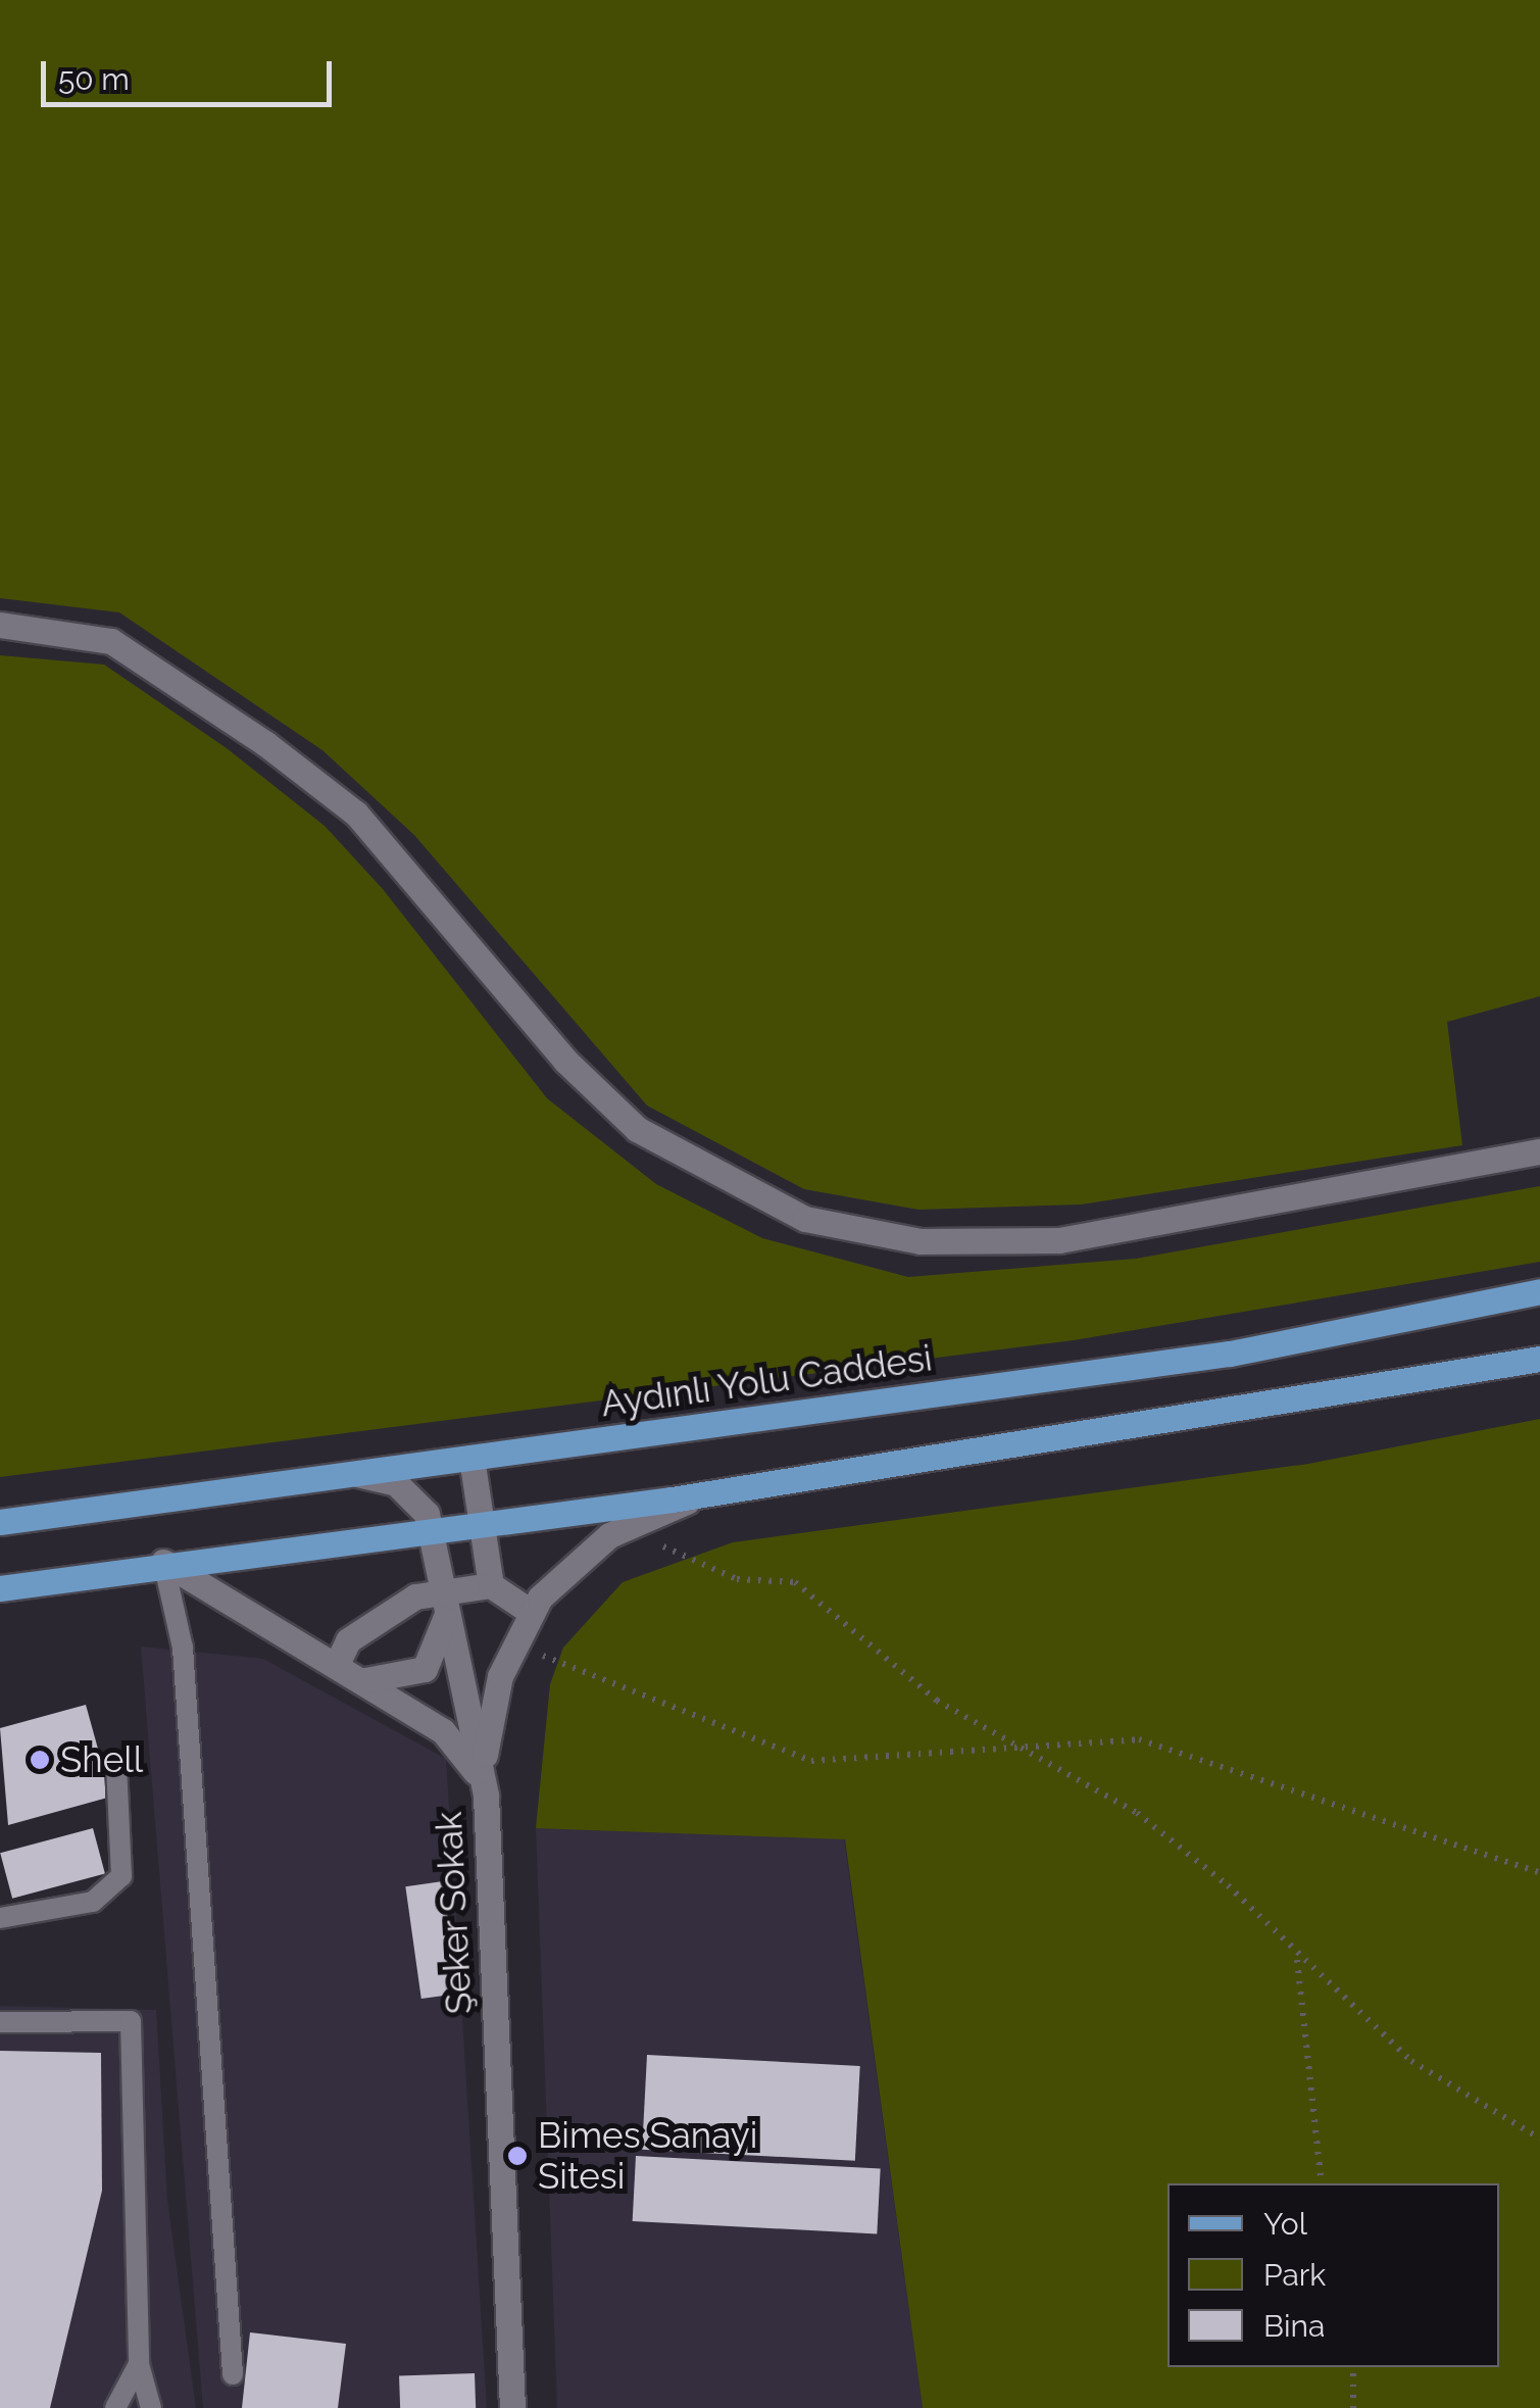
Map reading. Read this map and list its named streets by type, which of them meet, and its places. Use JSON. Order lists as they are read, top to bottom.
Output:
{
  "streets": {
    "main road": ["Aydınlı Yolu Caddesi"],
    "street": ["Şeker Sokak"]
  },
  "crossings": [
    ["Aydınlı Yolu Caddesi", "Şeker Sokak"]
  ],
  "places": ["Shell", "Bimes Sanayi Sitesi"],
  "legend": ["Yol", "Park", "Bina"],
  "scale_bar": "50 m"
}
